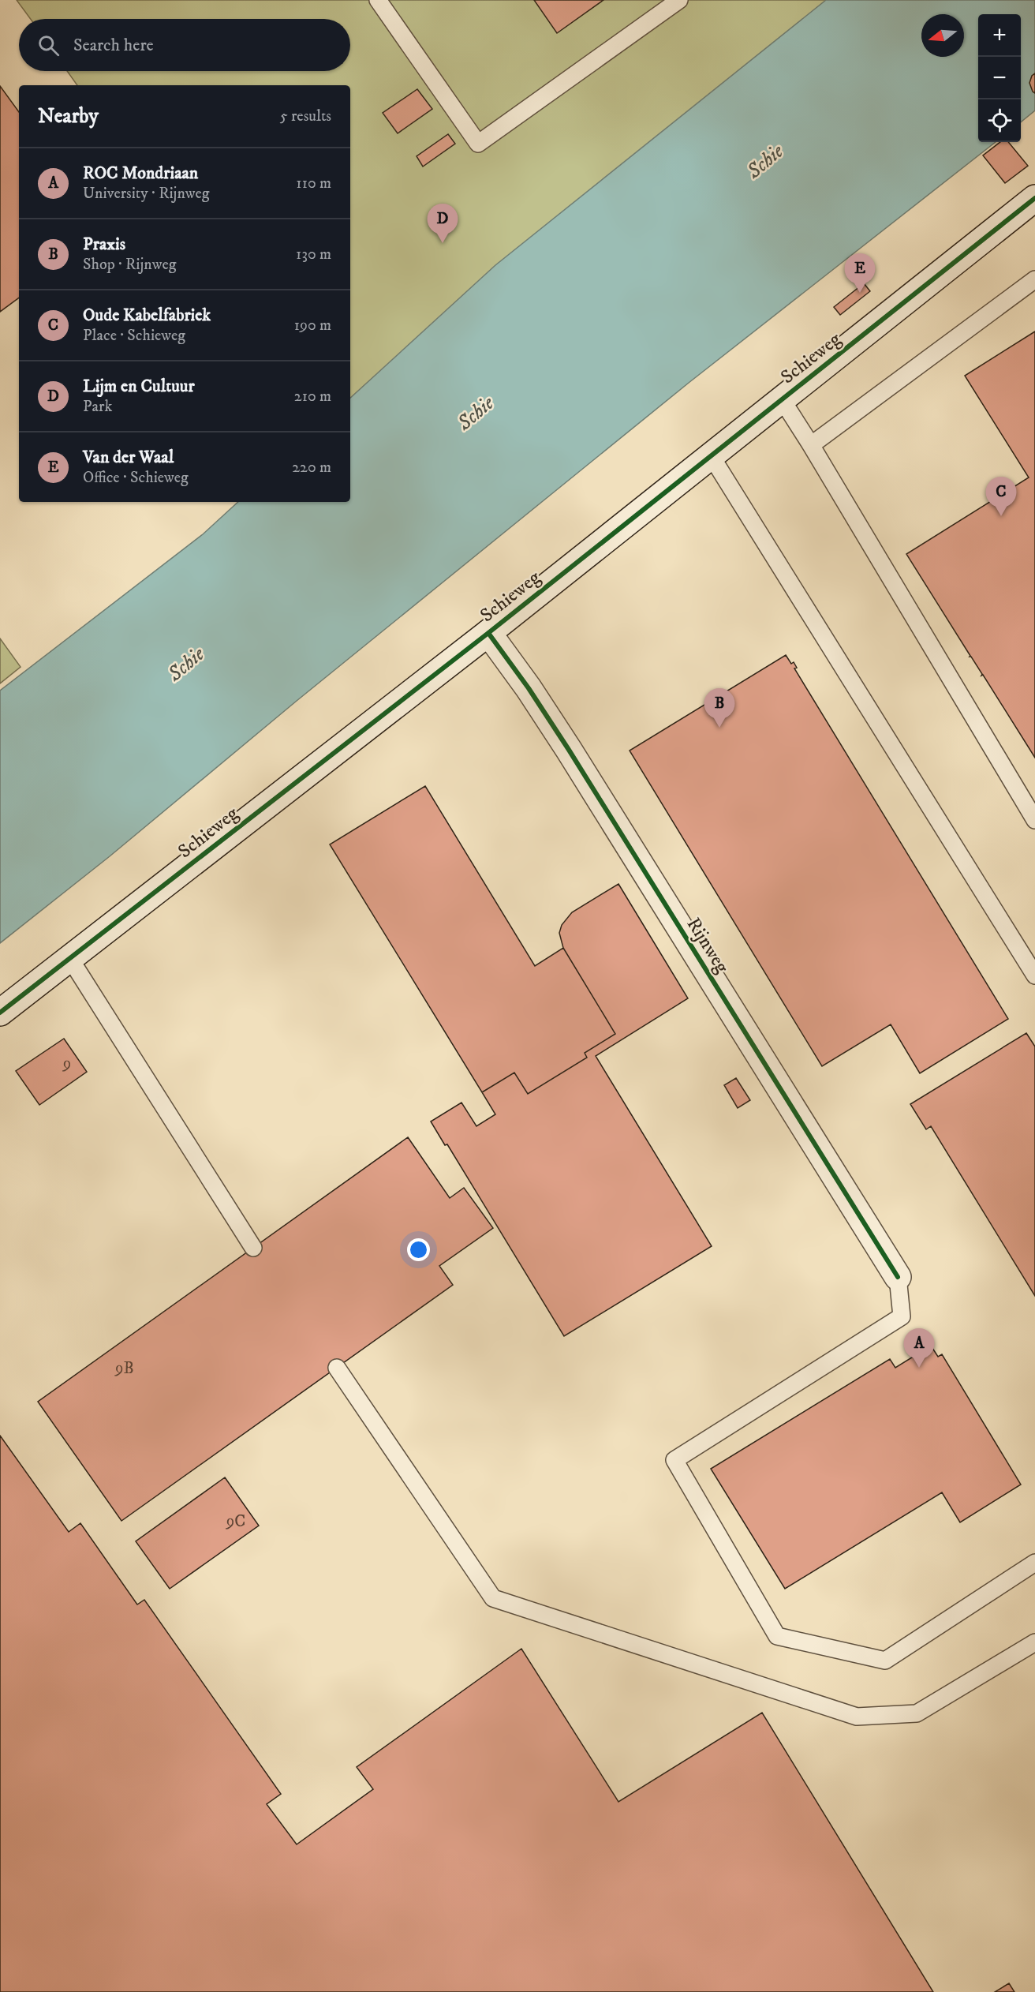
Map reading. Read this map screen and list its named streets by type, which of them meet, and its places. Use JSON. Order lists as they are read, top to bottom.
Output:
{
  "streets": {
    "street": ["Schieweg", "Rijnweg"]
  },
  "crossings": [
    ["Schieweg", "Rijnweg"]
  ],
  "water": ["Schie"],
  "house_numbers": ["9", "9B", "9C"],
  "north": "left",
  "page": {
    "map_buttons": ["+", "−"],
    "search": "Search here",
    "heading": ["Nearby", "5 results"],
    "list": [
      {
        "mark": "A",
        "name": "ROC Mondriaan",
        "note": "University · Rijnweg",
        "value": "110 m"
      },
      {
        "mark": "B",
        "name": "Praxis",
        "note": "Shop · Rijnweg",
        "value": "130 m"
      },
      {
        "mark": "C",
        "name": "Oude Kabelfabriek",
        "note": "Place · Schieweg",
        "value": "190 m"
      },
      {
        "mark": "D",
        "name": "Lijm en Cultuur",
        "note": "Park",
        "value": "210 m"
      },
      {
        "mark": "E",
        "name": "Van der Waal",
        "note": "Office · Schieweg",
        "value": "220 m"
      }
    ],
    "pins": [
      "D",
      "E",
      "C",
      "B",
      "A"
    ]
  }
}
